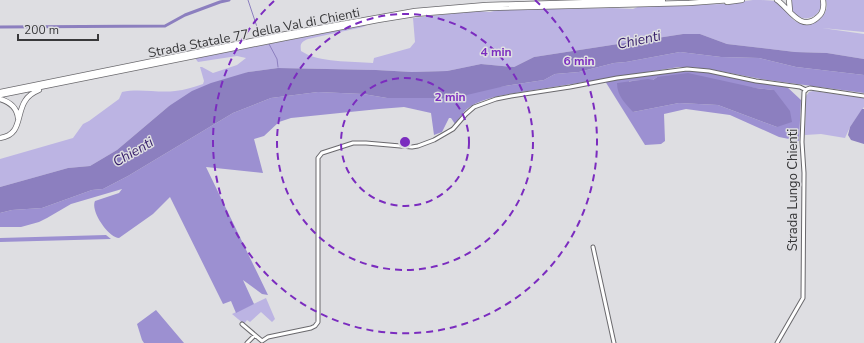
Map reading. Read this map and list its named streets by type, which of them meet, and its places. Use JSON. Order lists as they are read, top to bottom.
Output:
{
  "streets": {
    "highway": ["Strada Statale 77 della Val di Chienti"],
    "street": ["Strada Lungo Chienti"]
  },
  "water": ["Chienti"],
  "scale_bar": "200 m",
  "rings": ["4 min", "6 min", "2 min"]
}
